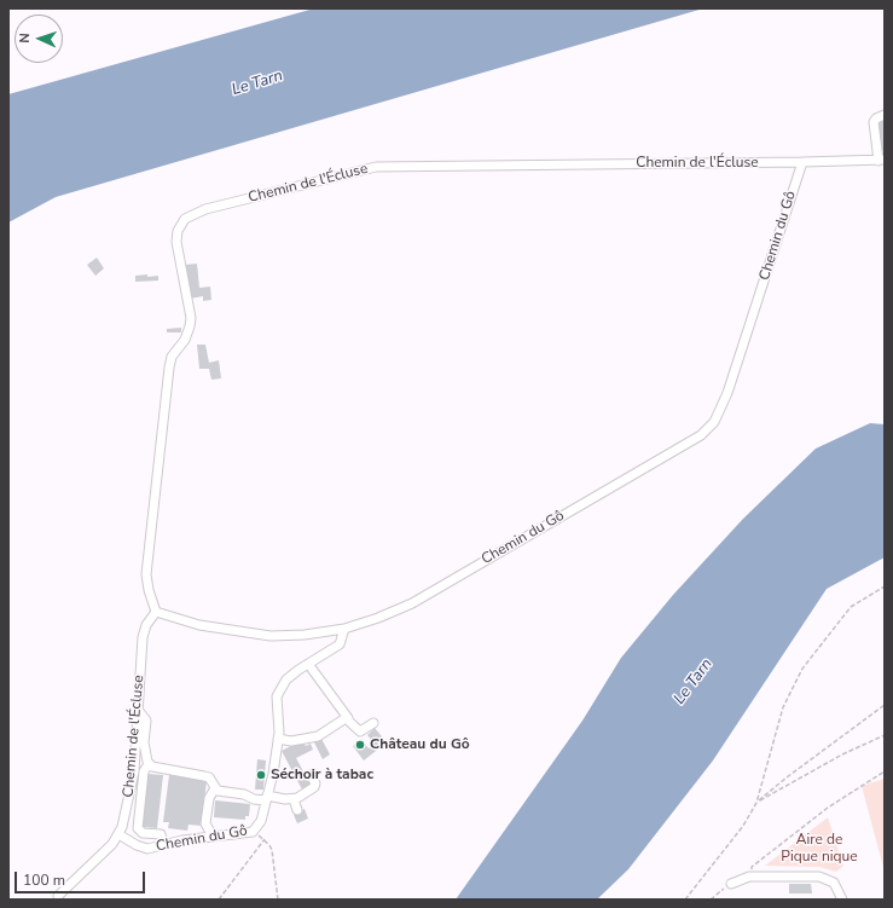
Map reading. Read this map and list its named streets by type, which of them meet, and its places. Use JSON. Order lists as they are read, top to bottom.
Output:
{
  "streets": {
    "street": ["Chemin de l'Écluse", "Chemin du Gô"]
  },
  "crossings": [
    ["Chemin de l'Écluse", "Chemin du Gô"]
  ],
  "water": ["Le Tarn"],
  "parks": ["Aire de Pique nique"],
  "places": ["Château du Gô", "Séchoir à tabac"],
  "scale_bar": "100 m",
  "north": "left"
}
